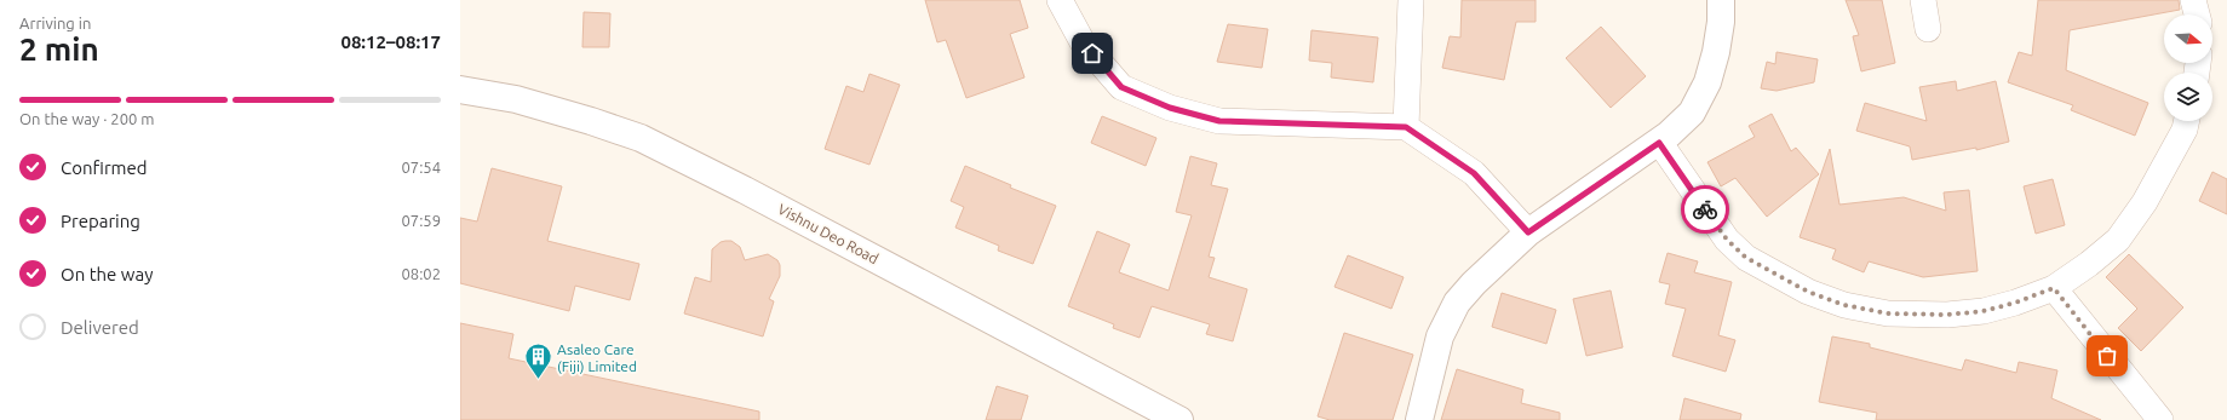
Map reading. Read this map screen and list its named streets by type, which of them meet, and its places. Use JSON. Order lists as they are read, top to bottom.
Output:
{
  "streets": {
    "street": ["Vishnu Deo Road"]
  },
  "places": {
    "building": ["Asaleo Care (Fiji) Limited"]
  },
  "north": "right",
  "page": {
    "heading": ["2 min", "Arriving in", "08:12–08:17"],
    "bar": "On the way · 200 m",
    "list": [
      ["Confirmed", "07:54"],
      ["Preparing", "07:59"],
      ["On the way", "08:02"],
      "Delivered"
    ]
  }
}
